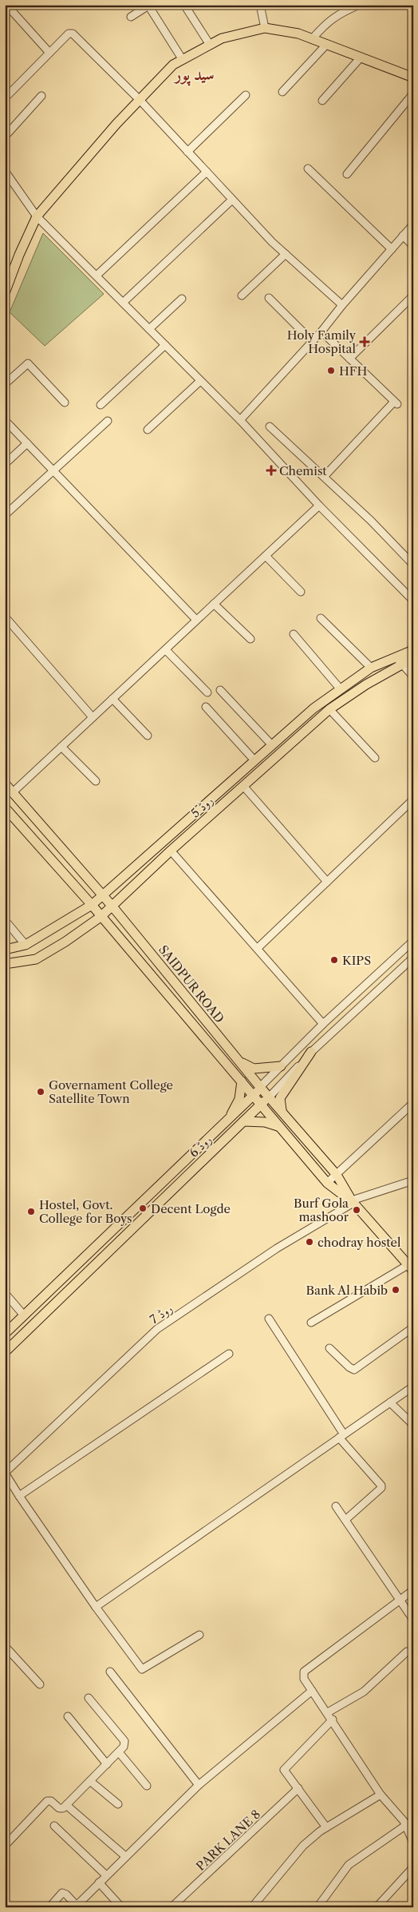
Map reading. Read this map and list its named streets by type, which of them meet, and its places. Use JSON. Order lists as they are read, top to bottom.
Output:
{
  "streets": {
    "main road": ["روڈ 5", "SAIDPUR ROAD", "روڈ 6"],
    "street": ["روڈ 7", "PARK LANE 8"]
  },
  "crossings": [
    ["روڈ 5", "SAIDPUR ROAD"],
    ["SAIDPUR ROAD", "روڈ 6"],
    ["SAIDPUR ROAD", "روڈ 7"]
  ],
  "districts": ["سید پور"],
  "places": {
    "health": ["Holy Family Hospital", "Chemist"],
    "other": [
      "HFH",
      "KIPS",
      "Governament College Satellite Town",
      "Decent Logde",
      "Burf Gola mashoor",
      "Hostel, Govt. College for Boys",
      "chodray hostel",
      "Bank Al Habib"
    ]
  }
}
